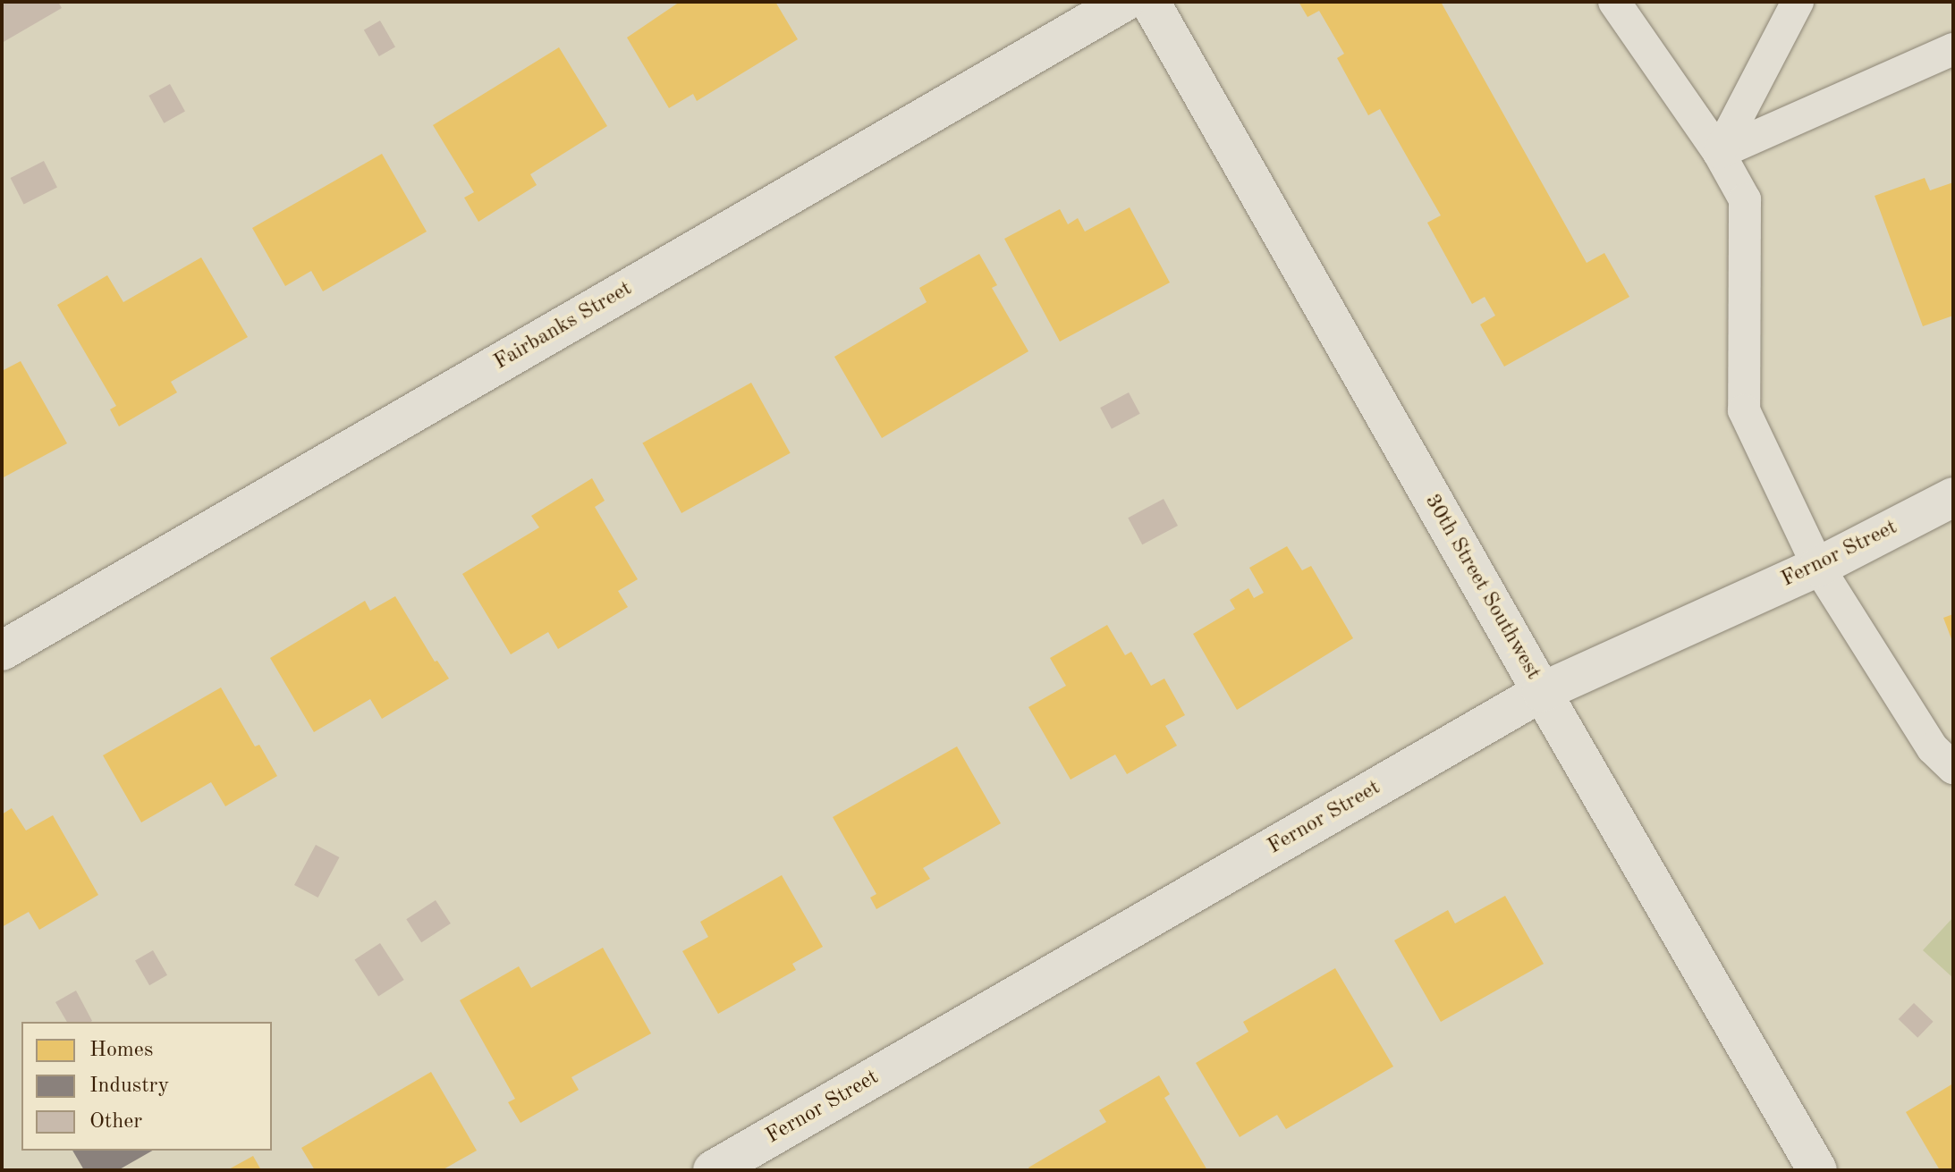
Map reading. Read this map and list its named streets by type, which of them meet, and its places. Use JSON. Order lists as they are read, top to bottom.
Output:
{
  "streets": {
    "street": ["Fairbanks Street", "Fernor Street", "30th Street Southwest"]
  },
  "crossings": [
    ["Fernor Street", "30th Street Southwest"]
  ],
  "legend": ["Homes", "Industry", "Other"]
}
